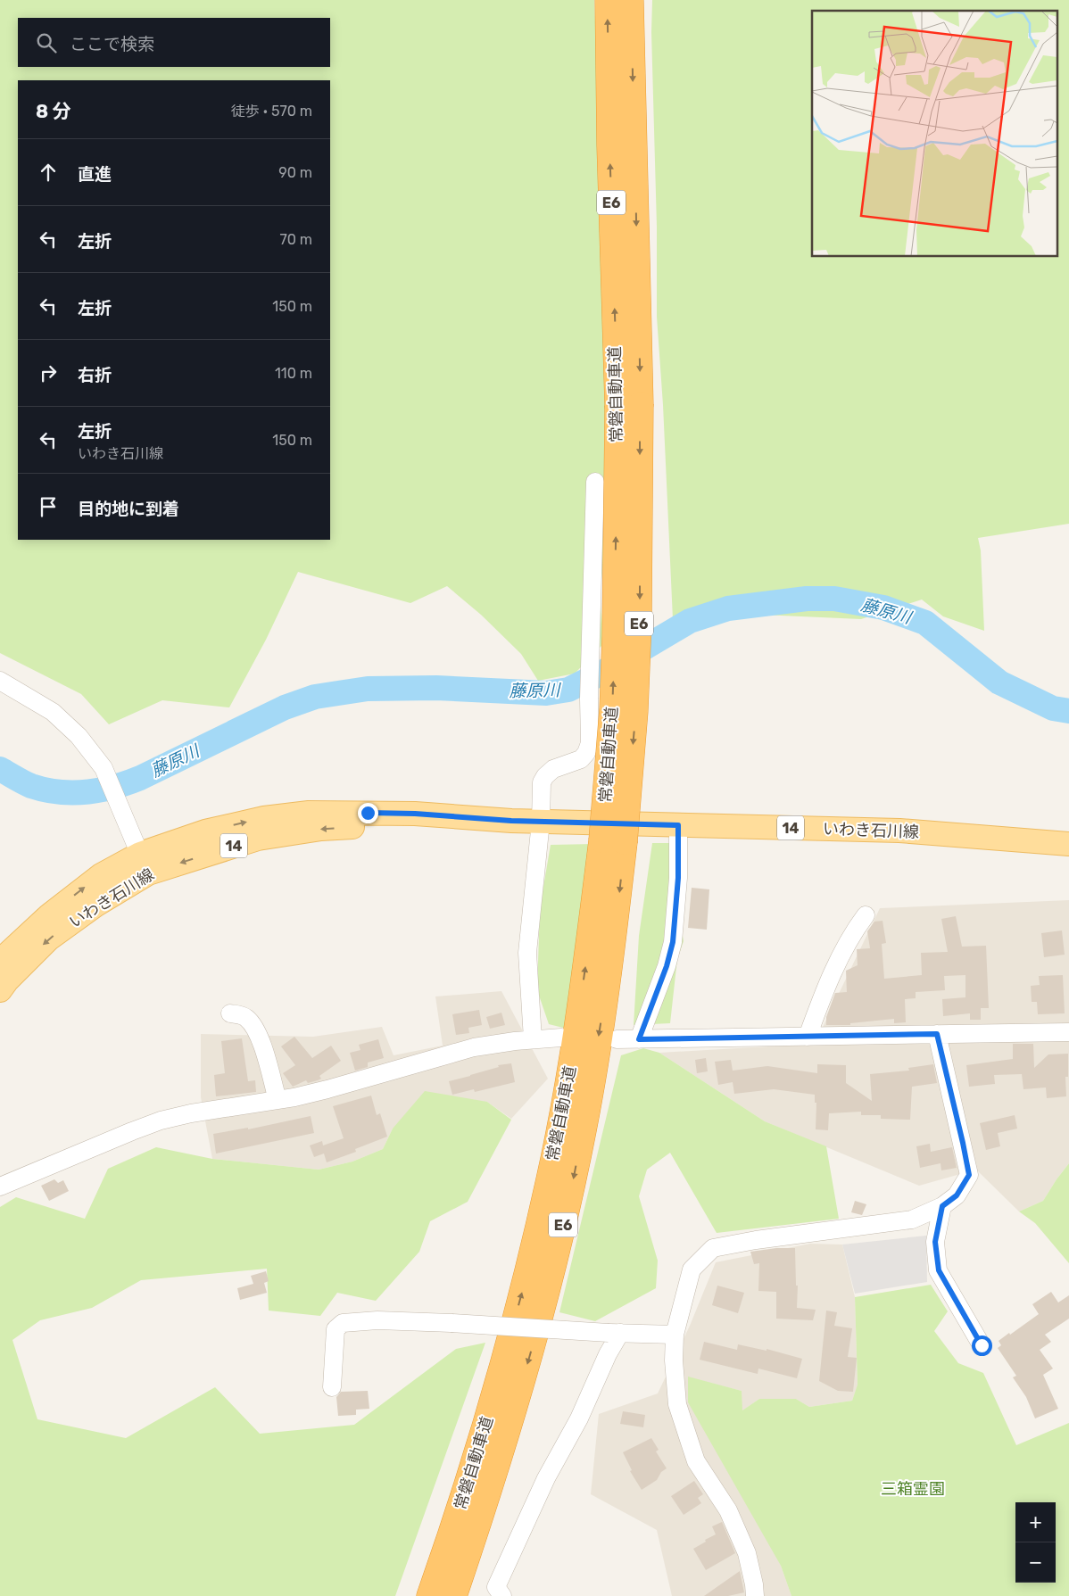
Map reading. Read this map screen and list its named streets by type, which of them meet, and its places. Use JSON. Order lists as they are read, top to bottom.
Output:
{
  "streets": {
    "highway": ["E6", "常磐自動車道"],
    "main road": ["14", "いわき石川線"]
  },
  "water": ["藤原川"],
  "parks": ["三箱霊園"],
  "page": {
    "search": "ここで検索",
    "heading": ["8 分", "徒歩 · 570 m"],
    "list": [
      ["直進", "90 m"],
      ["左折", "70 m"],
      ["左折", "150 m"],
      ["右折", "110 m"],
      ["左折", "いわき石川線", "150 m"],
      "目的地に到着"
    ],
    "map_buttons": ["+", "−"]
  }
}
